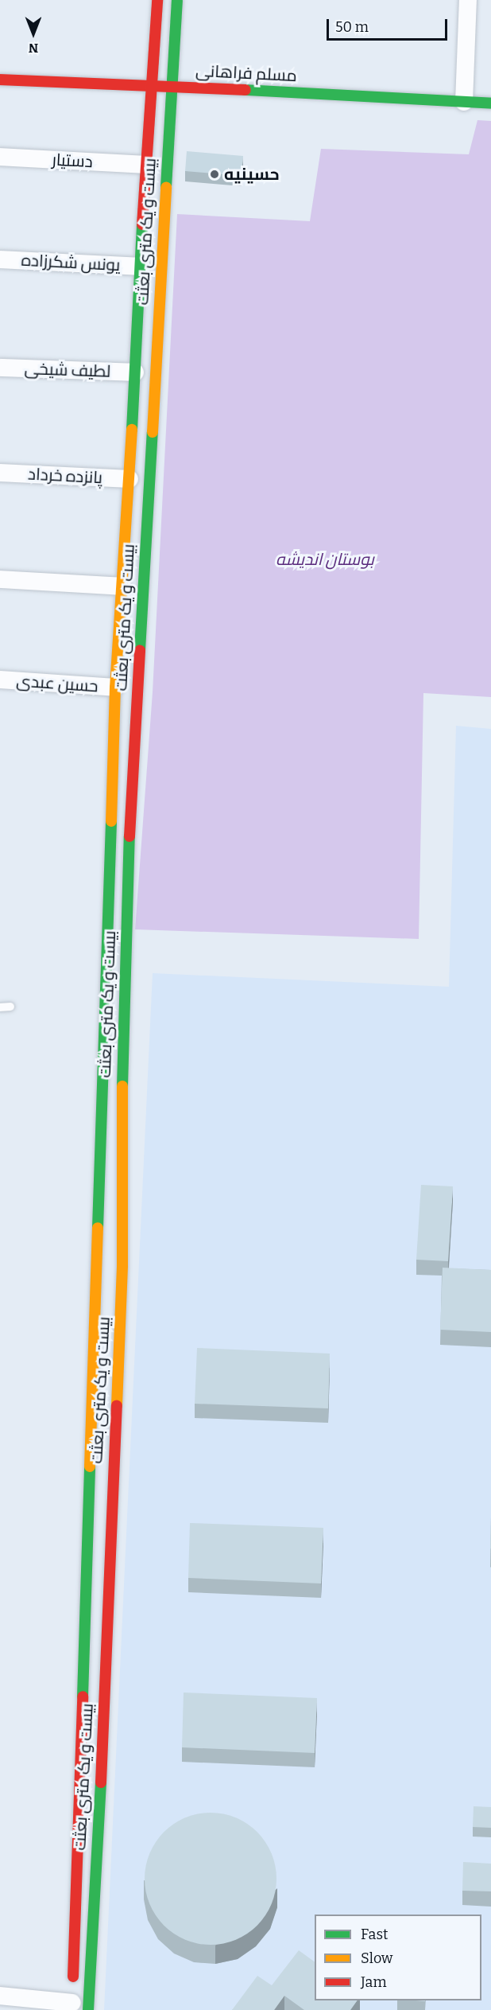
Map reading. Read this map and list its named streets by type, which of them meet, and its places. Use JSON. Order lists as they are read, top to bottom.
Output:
{
  "streets": {
    "street": [
      "مسلم فراهانی",
      "دستیار",
      "بیست و یک متری بعثت",
      "یونس شکرزاده",
      "لطیف شیخی",
      "پانزده خرداد",
      "حسین عبدی"
    ]
  },
  "crossings": [
    ["مسلم فراهانی", "بیست و یک متری بعثت"],
    ["دستیار", "بیست و یک متری بعثت"],
    ["بیست و یک متری بعثت", "یونس شکرزاده"],
    ["بیست و یک متری بعثت", "لطیف شیخی"],
    ["بیست و یک متری بعثت", "پانزده خرداد"],
    ["بیست و یک متری بعثت", "حسین عبدی"]
  ],
  "parks": ["بوستان اندیشه"],
  "places": ["حسینیه"],
  "legend": ["Fast", "Slow", "Jam"],
  "scale_bar": "50 m",
  "north": "bottom"
}
